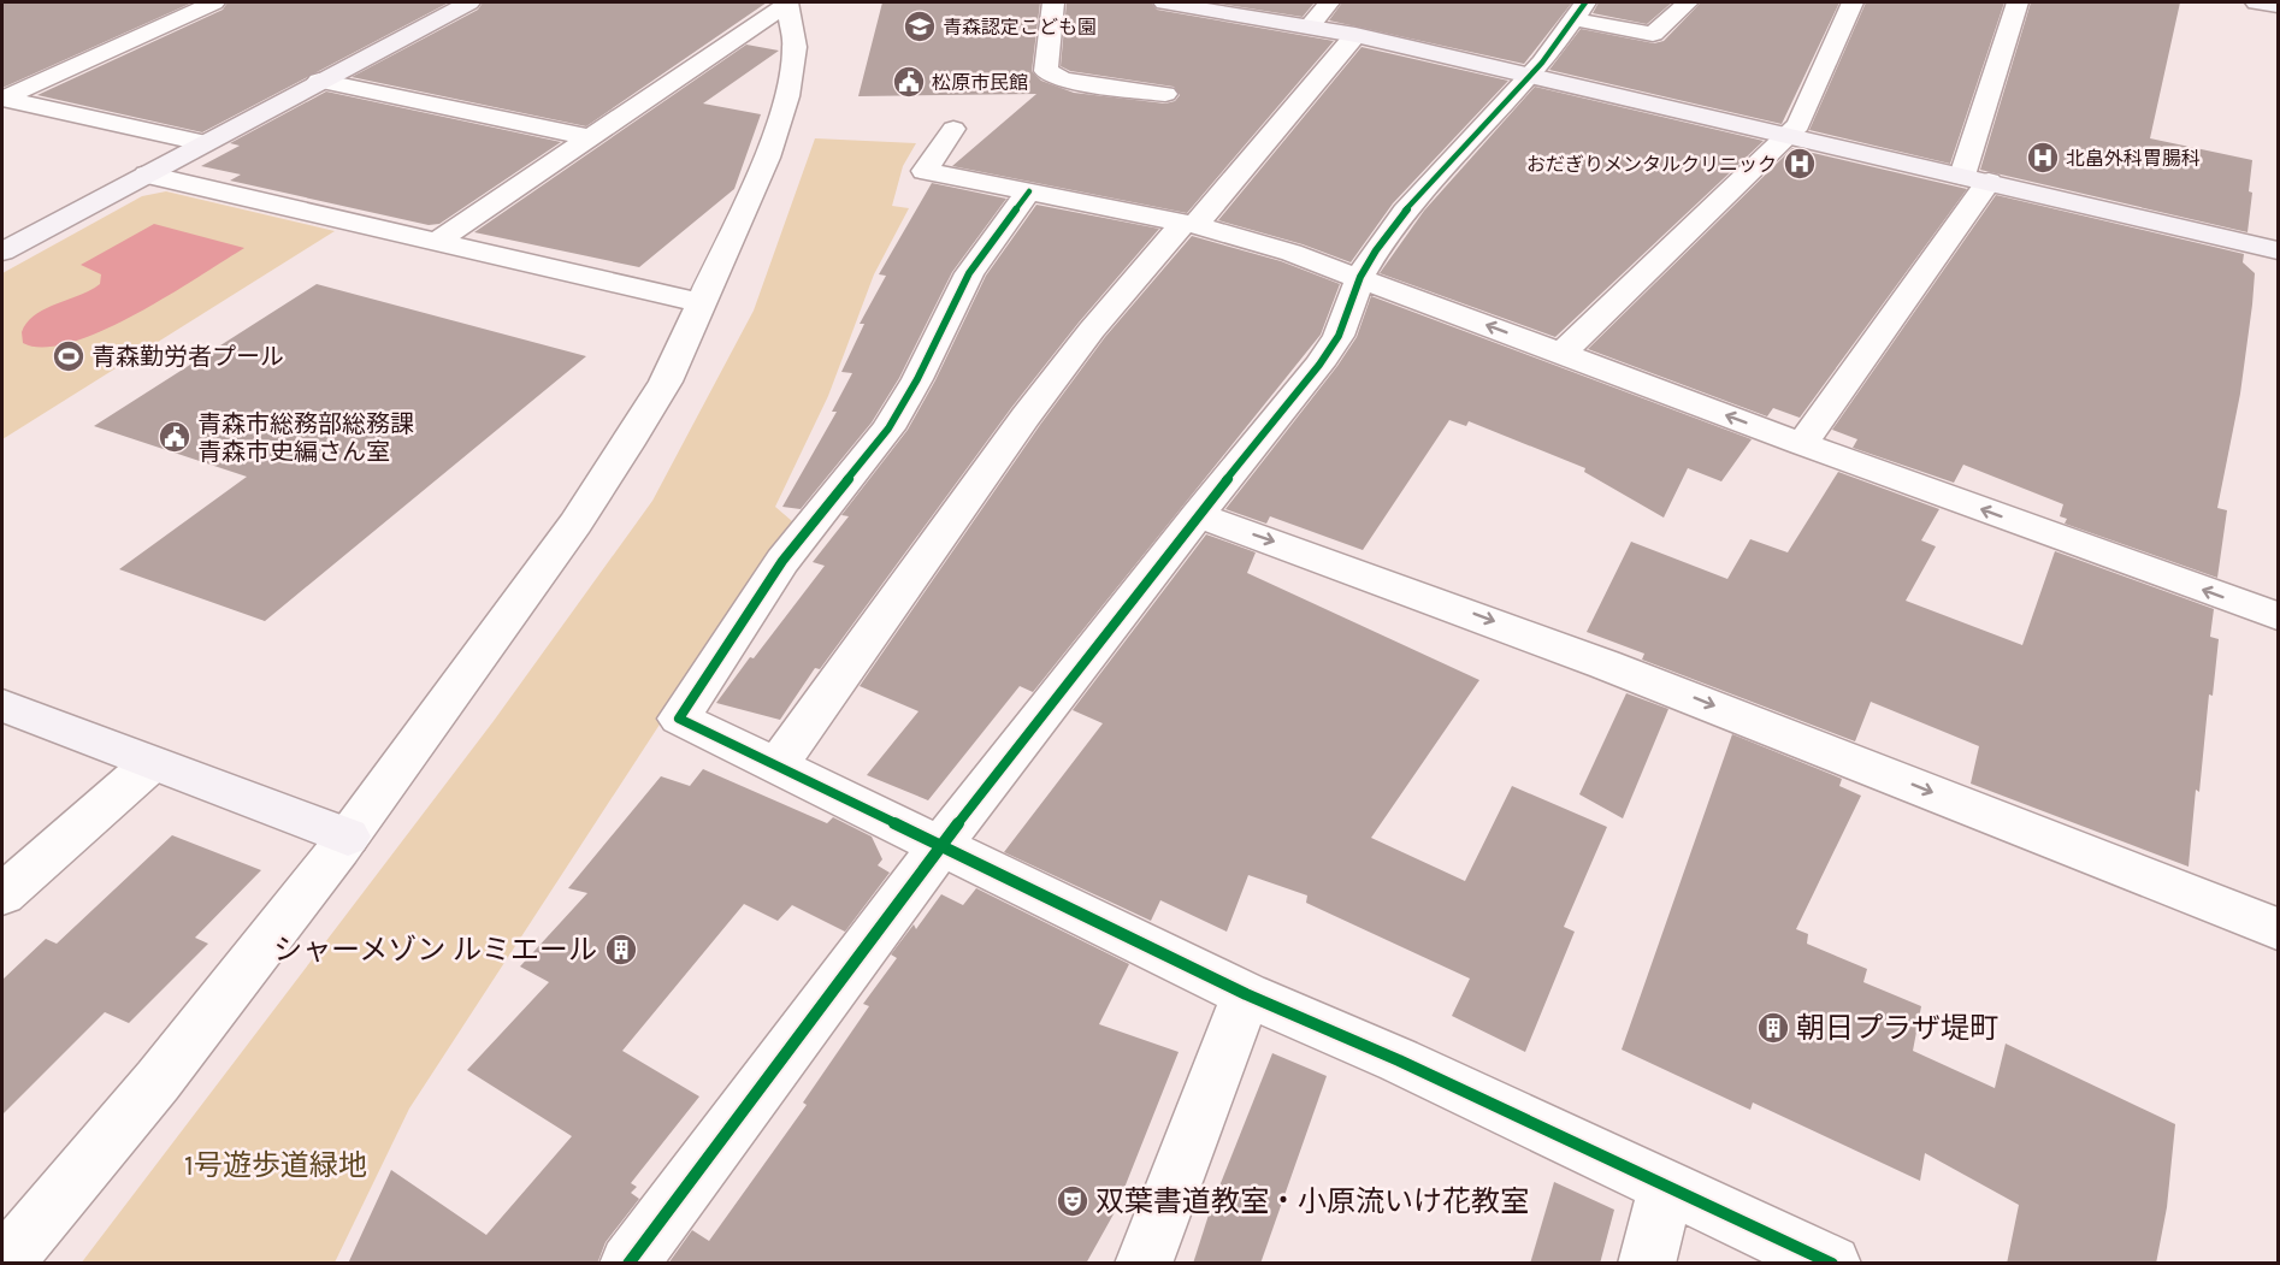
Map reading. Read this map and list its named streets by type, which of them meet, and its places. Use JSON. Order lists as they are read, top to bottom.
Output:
{
  "parks": ["1号遊歩道緑地"],
  "places": {
    "school or university": ["青森認定こども園"],
    "public building": ["松原市民館", "青森市総務部総務課 青森市史編さん室"],
    "hospital": ["北畠外科胃腸科", "おだぎりメンタルクリニック"],
    "sports": ["青森勤労者プール"],
    "building": ["シャーメゾン ルミエール", "朝日プラザ堤町"],
    "theatre": ["双葉書道教室・小原流いけ花教室"]
  }
}
